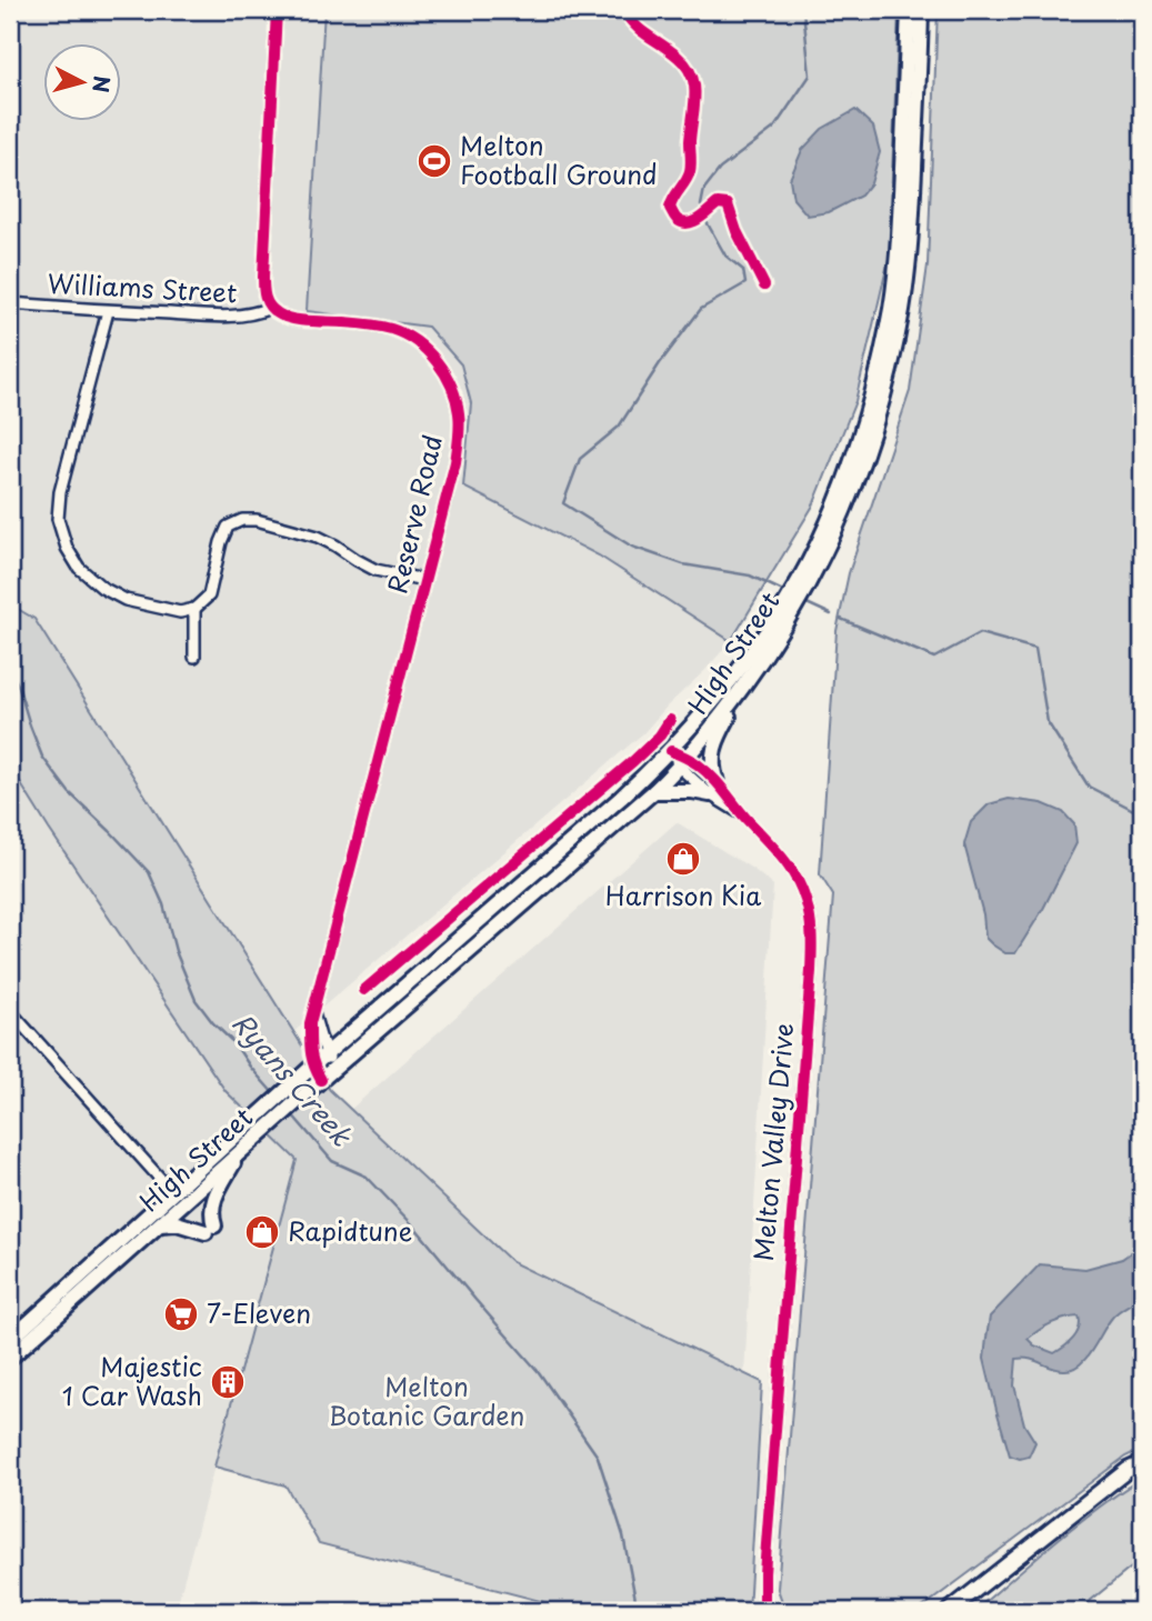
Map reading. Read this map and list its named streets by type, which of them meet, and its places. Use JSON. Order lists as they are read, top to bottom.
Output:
{
  "streets": {
    "main road": ["High Street"],
    "street": ["Williams Street", "Reserve Road", "Melton Valley Drive"]
  },
  "crossings": [
    ["Williams Street", "Reserve Road"],
    ["Reserve Road", "High Street"],
    ["High Street", "Melton Valley Drive"]
  ],
  "water": ["Ryans Creek"],
  "parks": ["Melton Botanic Garden"],
  "places": {
    "sports": ["Melton Football Ground"],
    "shop": ["Harrison Kia", "Rapidtune"],
    "supermarket": ["7-Eleven"],
    "building": ["Majestic 1 Car Wash"]
  },
  "north": "right"
}
